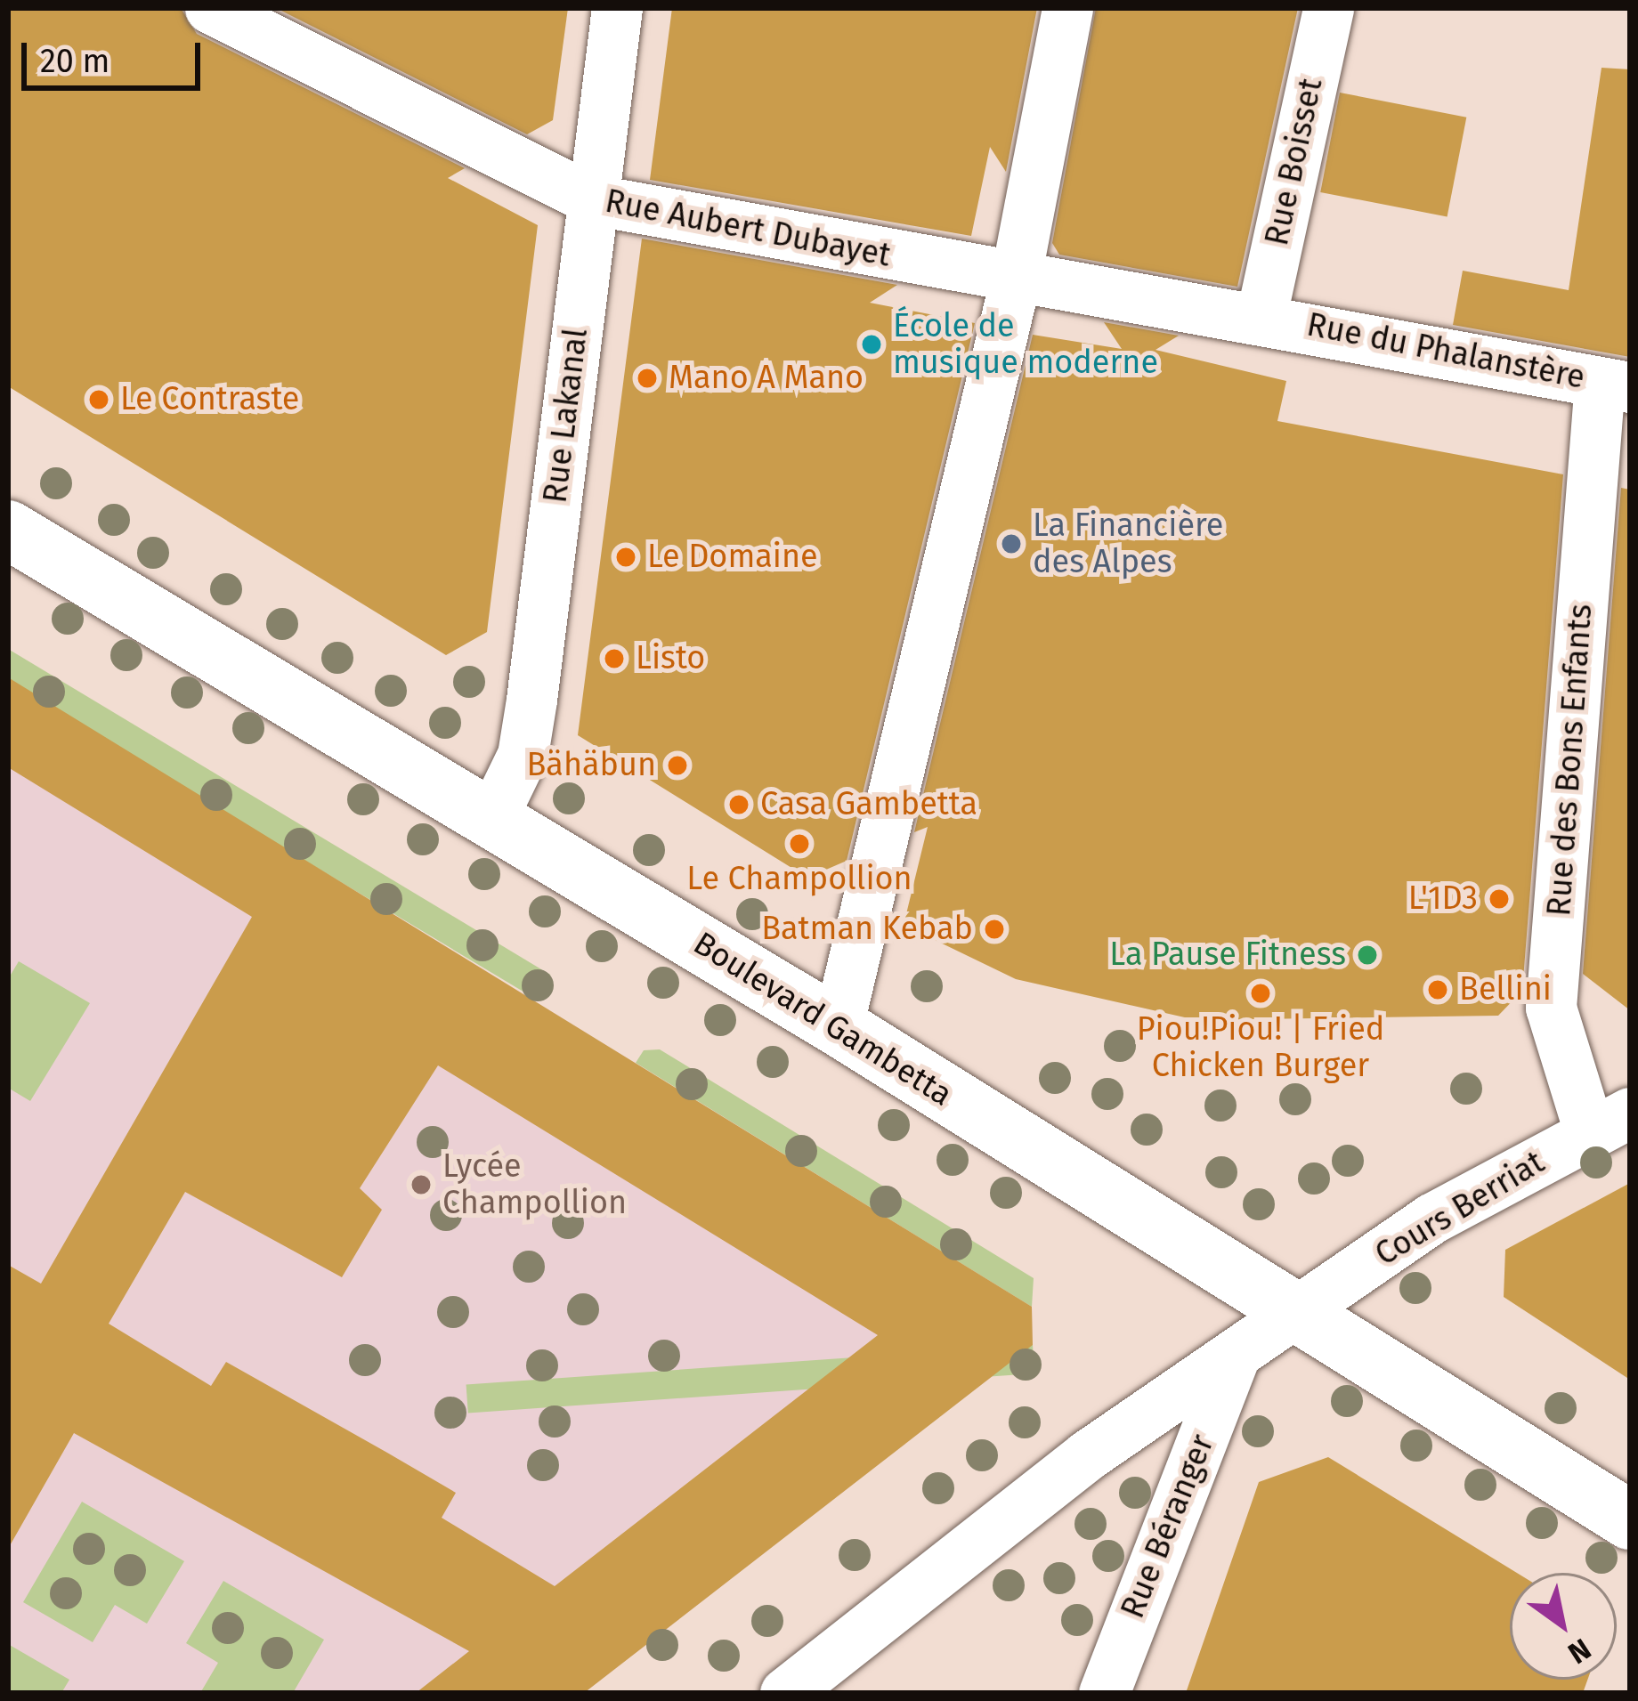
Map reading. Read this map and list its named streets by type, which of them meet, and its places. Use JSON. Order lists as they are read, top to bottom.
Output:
{
  "streets": {
    "street": [
      "Rue Boisset",
      "Rue Aubert Dubayet",
      "Rue du Phalanstère",
      "Rue Lakanal",
      "Rue des Bons Enfants",
      "Boulevard Gambetta",
      "Cours Berriat",
      "Rue Béranger"
    ]
  },
  "crossings": [
    ["Rue Boisset", "Rue Aubert Dubayet"],
    ["Rue Boisset", "Rue du Phalanstère"],
    ["Rue Aubert Dubayet", "Rue du Phalanstère"],
    ["Rue Aubert Dubayet", "Rue Lakanal"],
    ["Rue du Phalanstère", "Rue des Bons Enfants"],
    ["Rue Lakanal", "Boulevard Gambetta"],
    ["Rue des Bons Enfants", "Cours Berriat"],
    ["Boulevard Gambetta", "Cours Berriat"],
    ["Cours Berriat", "Rue Béranger"]
  ],
  "places": [
    "École de musique moderne",
    "Mano A Mano",
    "Le Contraste",
    "La Financière des Alpes",
    "Le Domaine",
    "Listo",
    "Bähäbun",
    "Casa Gambetta",
    "Le Champollion",
    "L'1D3",
    "Batman Kebab",
    "La Pause Fitness",
    "Bellini",
    "Piou!Piou! | Fried Chicken Burger",
    "Lycée Champollion"
  ],
  "scale_bar": "20 m",
  "north": "bottom right"
}
